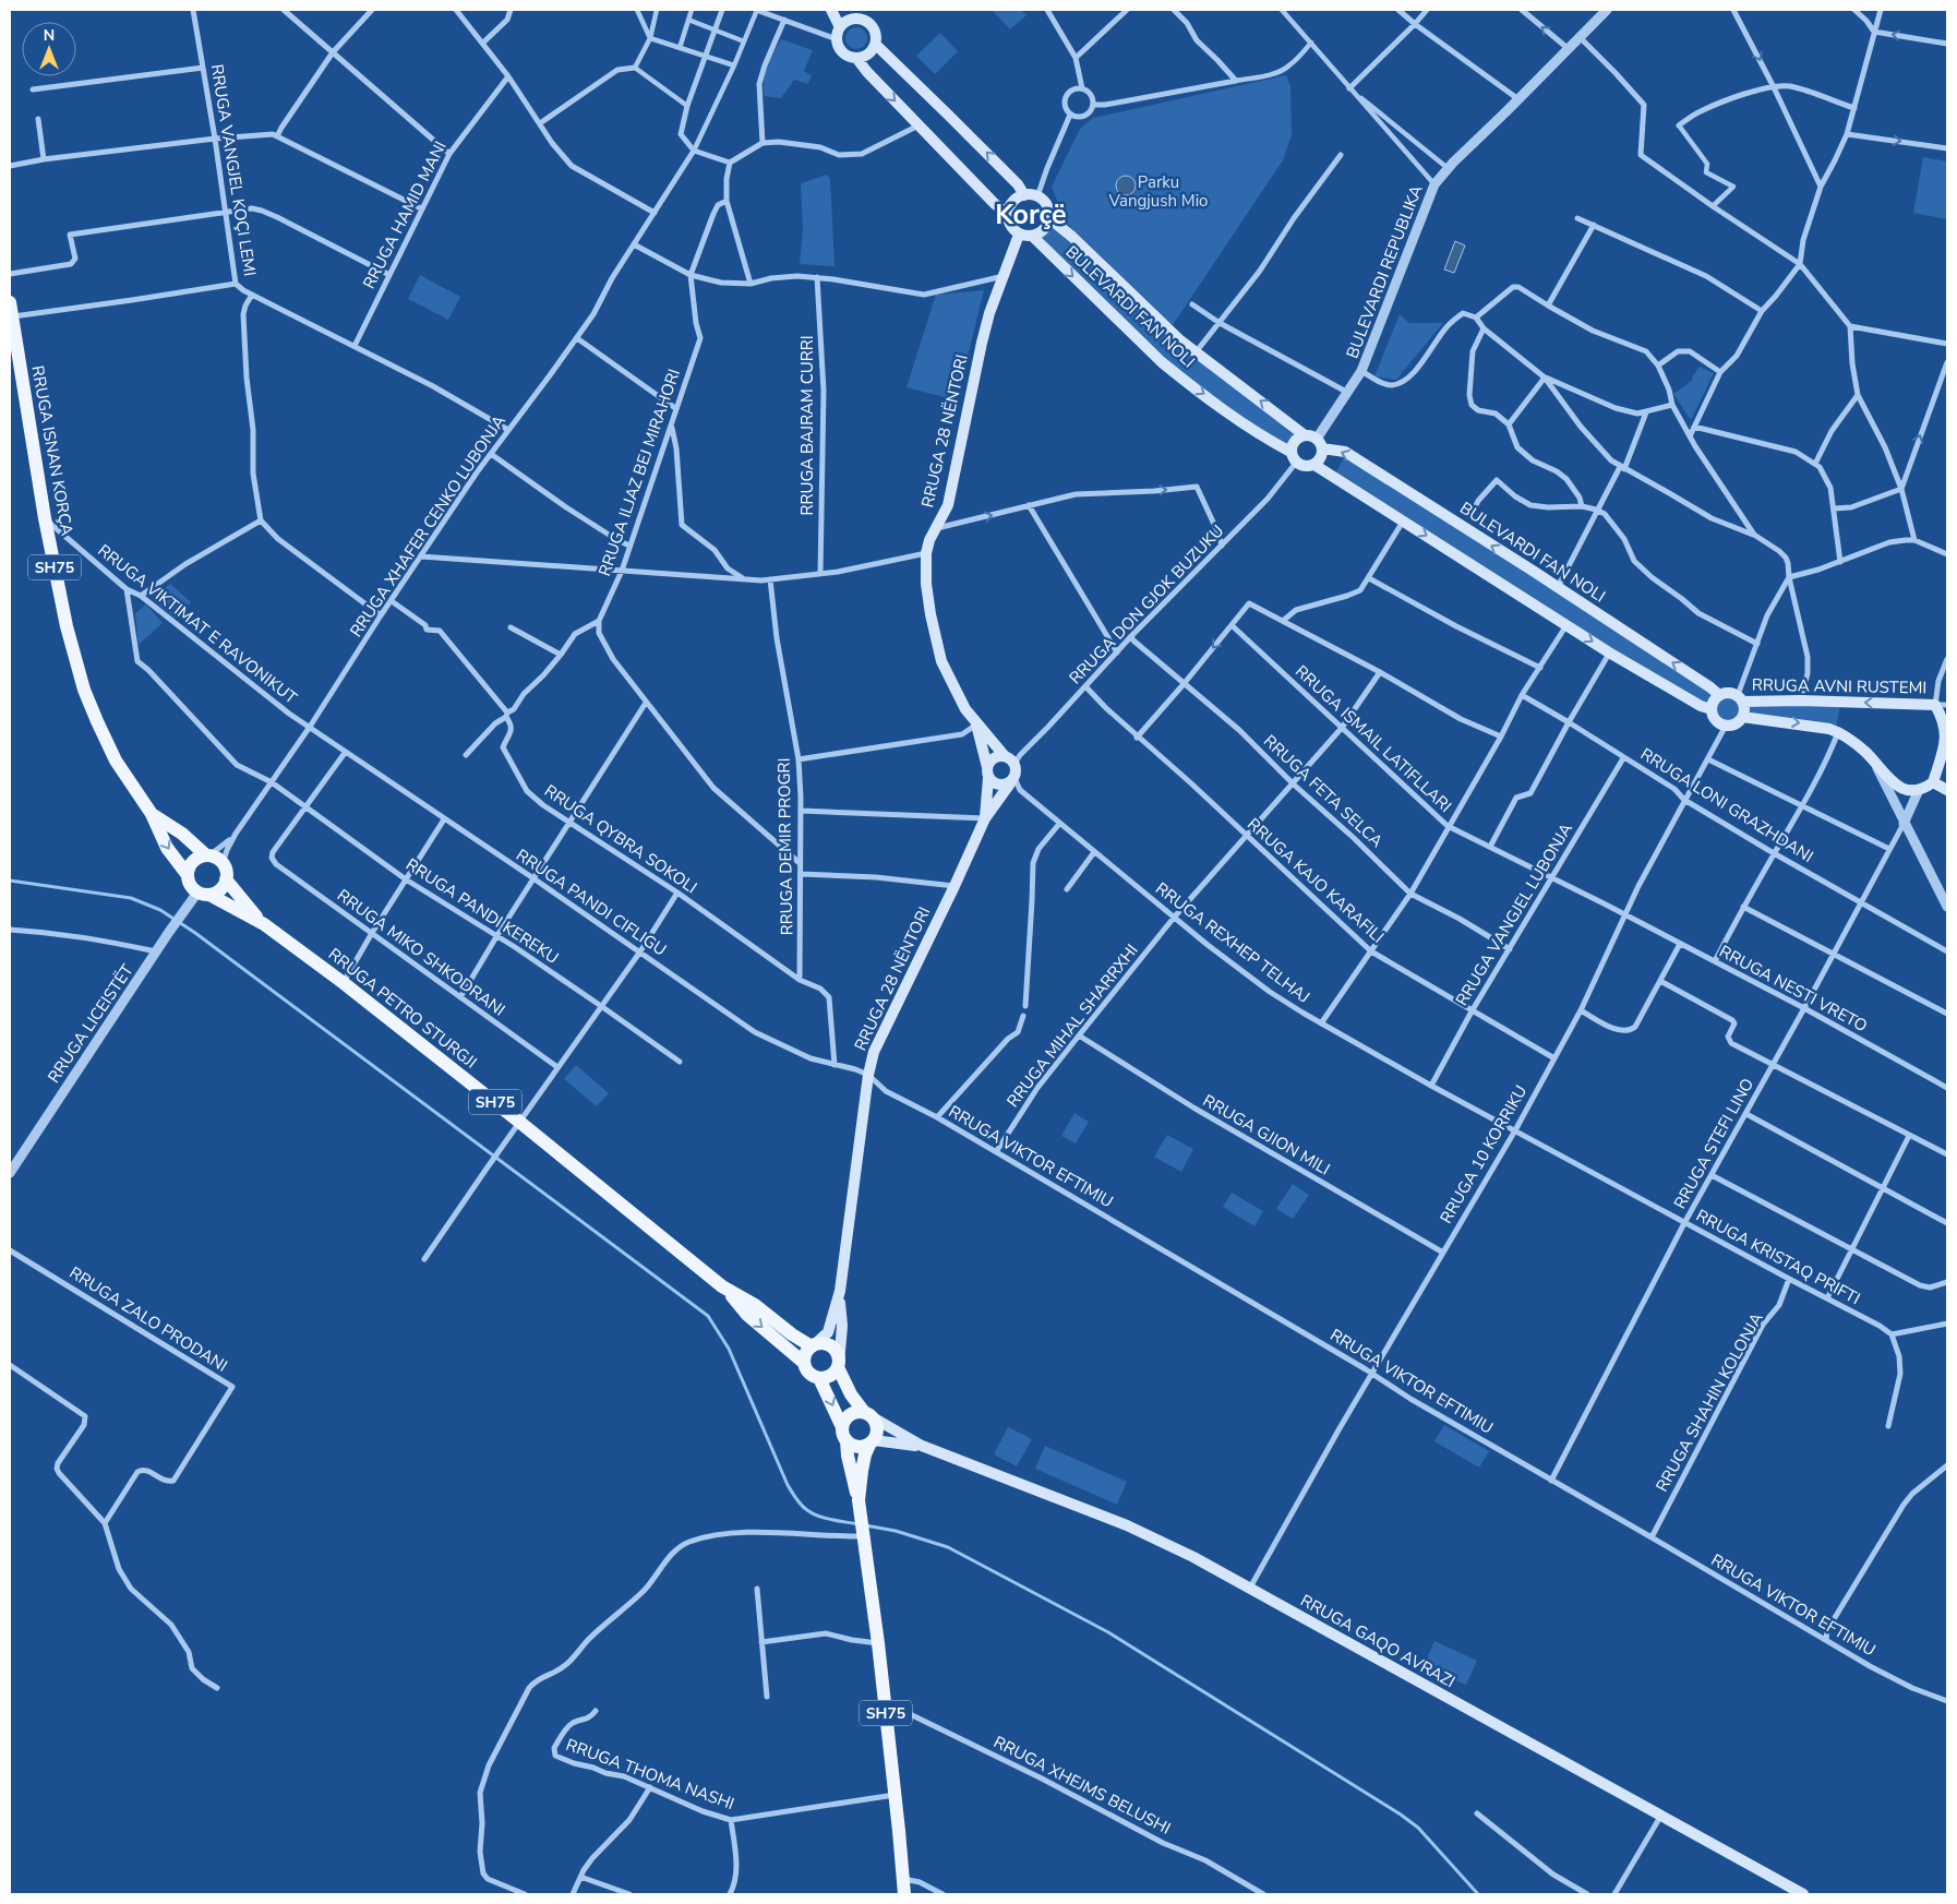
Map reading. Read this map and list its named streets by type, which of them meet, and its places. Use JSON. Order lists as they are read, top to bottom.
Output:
{
  "streets": {
    "main road": [
      "BULEVARDI FAN NOLI",
      "RRUGA 28 NËNTORI",
      "RRUGA ISNAN KORÇA",
      "SH75",
      "RRUGA AVNI RUSTEMI",
      "RRUGA PETRO STURGJI",
      "RRUGA GAQO AVRAZI"
    ],
    "street": [
      "RRUGA VANGJEL KOÇI LEMI",
      "RRUGA HAMID MANI",
      "BULEVARDI REPUBLIKA",
      "RRUGA BAJRAM CURRI",
      "RRUGA ILJAZ BEJ MIRAHORI",
      "RRUGA XHAFER CENKO LUBONJA",
      "RRUGA DON GJOK BUZUKU",
      "RRUGA VIKTIMAT E RAVONIKUT",
      "RRUGA ISMAIL LATIFLLARI",
      "RRUGA FETA SELCA",
      "RRUGA LONI GRAZHDANI",
      "RRUGA QYBRA SOKOLI",
      "RRUGA DEMIR PROGRI",
      "RRUGA KAJO KARAFILI",
      "RRUGA PANDI CIFLIGU",
      "RRUGA PANDI KEREKU",
      "RRUGA VANGJEL LUBONJA",
      "RRUGA REXHEP TELHAJ",
      "RRUGA MIKO SHKODRANI",
      "RRUGA NESTI VRETO",
      "RRUGA LICEISTËT",
      "RRUGA MIHAL SHARRXHI",
      "RRUGA GJION MILI",
      "RRUGA STEFI LINO",
      "RRUGA 10 KORRIKU",
      "RRUGA VIKTOR EFTIMIU",
      "RRUGA KRISTAQ PRIFTI",
      "RRUGA ZALO PRODANI",
      "RRUGA SHAHIN KOLONJA",
      "RRUGA THOMA NASHI",
      "RRUGA XHEJMS BELUSHI"
    ]
  },
  "crossings": [
    ["BULEVARDI REPUBLIKA", "BULEVARDI FAN NOLI"],
    ["BULEVARDI REPUBLIKA", "RRUGA DON GJOK BUZUKU"],
    ["BULEVARDI FAN NOLI", "RRUGA 28 NËNTORI"],
    ["BULEVARDI FAN NOLI", "RRUGA DON GJOK BUZUKU"],
    ["BULEVARDI FAN NOLI", "RRUGA AVNI RUSTEMI"],
    ["BULEVARDI FAN NOLI", "RRUGA 10 KORRIKU"],
    ["RRUGA 28 NËNTORI", "SH75"],
    ["RRUGA 28 NËNTORI", "RRUGA DON GJOK BUZUKU"],
    ["RRUGA 28 NËNTORI", "RRUGA PANDI CIFLIGU"],
    ["RRUGA 28 NËNTORI", "RRUGA REXHEP TELHAJ"],
    ["RRUGA 28 NËNTORI", "RRUGA PETRO STURGJI"],
    ["RRUGA 28 NËNTORI", "RRUGA VIKTOR EFTIMIU"],
    ["RRUGA ISNAN KORÇA", "RRUGA XHAFER CENKO LUBONJA"],
    ["RRUGA ISNAN KORÇA", "RRUGA VIKTIMAT E RAVONIKUT"],
    ["RRUGA ISNAN KORÇA", "RRUGA PETRO STURGJI"],
    ["RRUGA ISNAN KORÇA", "RRUGA LICEISTËT"],
    ["RRUGA XHAFER CENKO LUBONJA", "RRUGA VIKTIMAT E RAVONIKUT"],
    ["RRUGA XHAFER CENKO LUBONJA", "RRUGA PANDI CIFLIGU"],
    ["RRUGA XHAFER CENKO LUBONJA", "RRUGA PANDI KEREKU"],
    ["RRUGA XHAFER CENKO LUBONJA", "RRUGA PETRO STURGJI"],
    ["RRUGA XHAFER CENKO LUBONJA", "RRUGA LICEISTËT"],
    ["SH75", "RRUGA PETRO STURGJI"],
    ["SH75", "RRUGA GAQO AVRAZI"],
    ["SH75", "RRUGA THOMA NASHI"],
    ["SH75", "RRUGA XHEJMS BELUSHI"],
    ["RRUGA DON GJOK BUZUKU", "RRUGA FETA SELCA"],
    ["RRUGA DON GJOK BUZUKU", "RRUGA KAJO KARAFILI"],
    ["RRUGA DON GJOK BUZUKU", "RRUGA REXHEP TELHAJ"],
    ["RRUGA VIKTIMAT E RAVONIKUT", "RRUGA PANDI CIFLIGU"],
    ["RRUGA VIKTIMAT E RAVONIKUT", "RRUGA PANDI KEREKU"],
    ["RRUGA AVNI RUSTEMI", "RRUGA 10 KORRIKU"],
    ["RRUGA ISMAIL LATIFLLARI", "RRUGA VANGJEL LUBONJA"],
    ["RRUGA ISMAIL LATIFLLARI", "RRUGA NESTI VRETO"],
    ["RRUGA ISMAIL LATIFLLARI", "RRUGA MIHAL SHARRXHI"],
    ["RRUGA ISMAIL LATIFLLARI", "RRUGA 10 KORRIKU"],
    ["RRUGA FETA SELCA", "RRUGA VANGJEL LUBONJA"],
    ["RRUGA FETA SELCA", "RRUGA MIHAL SHARRXHI"],
    ["RRUGA LONI GRAZHDANI", "RRUGA VANGJEL LUBONJA"],
    ["RRUGA LONI GRAZHDANI", "RRUGA STEFI LINO"],
    ["RRUGA LONI GRAZHDANI", "RRUGA 10 KORRIKU"],
    ["RRUGA QYBRA SOKOLI", "RRUGA DEMIR PROGRI"],
    ["RRUGA KAJO KARAFILI", "RRUGA VANGJEL LUBONJA"],
    ["RRUGA KAJO KARAFILI", "RRUGA MIHAL SHARRXHI"],
    ["RRUGA KAJO KARAFILI", "RRUGA 10 KORRIKU"],
    ["RRUGA PANDI CIFLIGU", "RRUGA VIKTOR EFTIMIU"],
    ["RRUGA PANDI KEREKU", "RRUGA MIKO SHKODRANI"],
    ["RRUGA VANGJEL LUBONJA", "RRUGA REXHEP TELHAJ"],
    ["RRUGA REXHEP TELHAJ", "RRUGA MIHAL SHARRXHI"],
    ["RRUGA REXHEP TELHAJ", "RRUGA 10 KORRIKU"],
    ["RRUGA REXHEP TELHAJ", "RRUGA KRISTAQ PRIFTI"],
    ["RRUGA NESTI VRETO", "RRUGA STEFI LINO"],
    ["RRUGA NESTI VRETO", "RRUGA 10 KORRIKU"],
    ["RRUGA PETRO STURGJI", "RRUGA LICEISTËT"],
    ["RRUGA MIHAL SHARRXHI", "RRUGA GJION MILI"],
    ["RRUGA MIHAL SHARRXHI", "RRUGA VIKTOR EFTIMIU"],
    ["RRUGA GJION MILI", "RRUGA 10 KORRIKU"],
    ["RRUGA STEFI LINO", "RRUGA VIKTOR EFTIMIU"],
    ["RRUGA STEFI LINO", "RRUGA KRISTAQ PRIFTI"],
    ["RRUGA 10 KORRIKU", "RRUGA VIKTOR EFTIMIU"],
    ["RRUGA 10 KORRIKU", "RRUGA KRISTAQ PRIFTI"],
    ["RRUGA 10 KORRIKU", "RRUGA GAQO AVRAZI"],
    ["RRUGA VIKTOR EFTIMIU", "RRUGA SHAHIN KOLONJA"],
    ["RRUGA KRISTAQ PRIFTI", "RRUGA SHAHIN KOLONJA"]
  ],
  "districts": ["Korçë"],
  "parks": ["Parku Vangjush Mio"],
  "north": "top"
}
